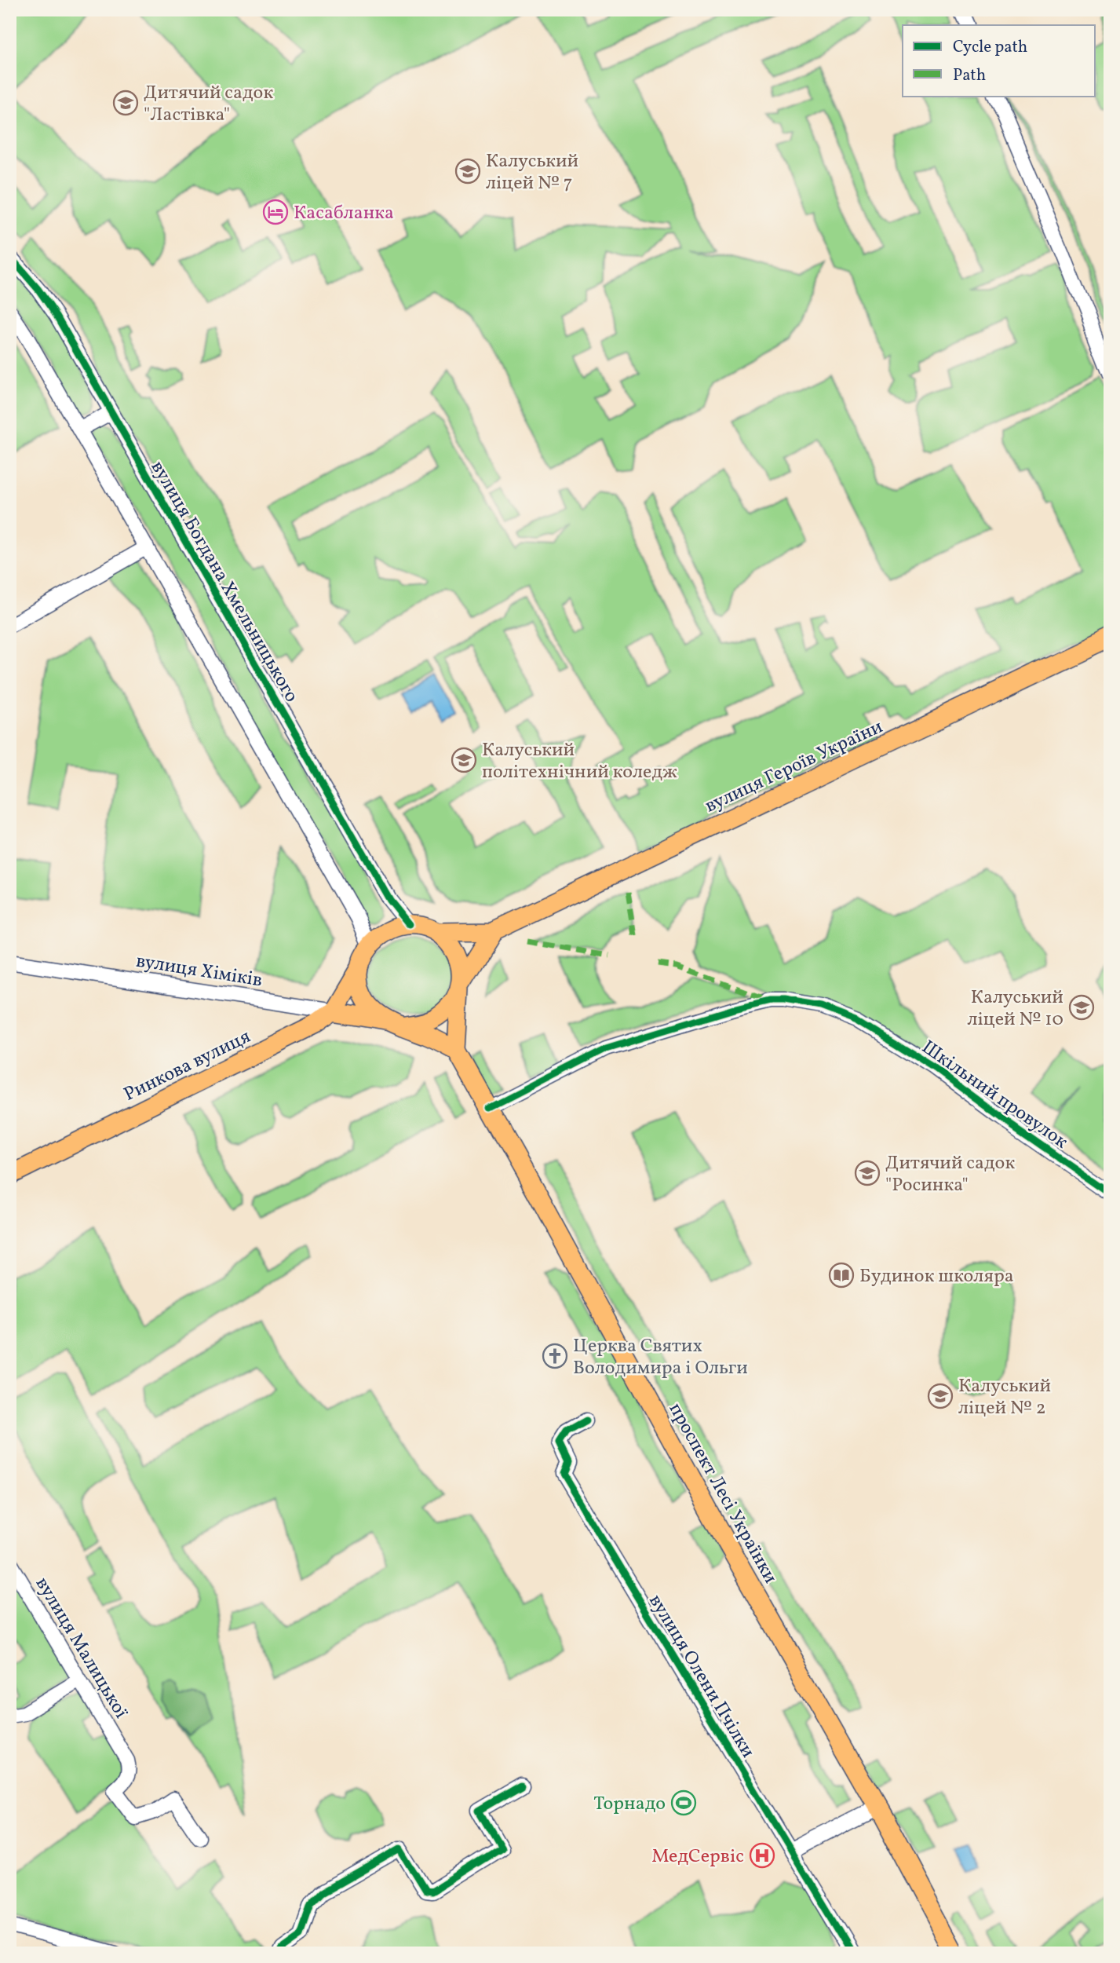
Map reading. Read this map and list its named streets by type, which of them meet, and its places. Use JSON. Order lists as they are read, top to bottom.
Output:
{
  "streets": {
    "main road": ["вулиця Героїв України", "Ринкова вулиця", "проспект Лесі Українки"],
    "street": [
      "вулиця Богдана Хмельницького",
      "вулиця Хіміків",
      "Шкільний провулок",
      "вулиця Малицької",
      "вулиця Олени Пчілки"
    ]
  },
  "crossings": [
    ["вулиця Богдана Хмельницького", "вулиця Героїв України"],
    ["вулиця Хіміків", "Ринкова вулиця"],
    ["Шкільний провулок", "проспект Лесі Українки"]
  ],
  "places": {
    "school or university": [
      "Дитячий садок \"Ластівка\"",
      "Калуський ліцей № 7",
      "Калуський політехнічний коледж",
      "Калуський ліцей № 10",
      "Дитячий садок \"Росинка\"",
      "Калуський ліцей № 2"
    ],
    "hotel": ["Касабланка"],
    "library": ["Будинок школяра"],
    "church": ["Церква Святих Володимира і Ольги"],
    "sports": ["Торнадо"],
    "hospital": ["МедСервіс"]
  },
  "legend": ["Cycle path", "Path"]
}
